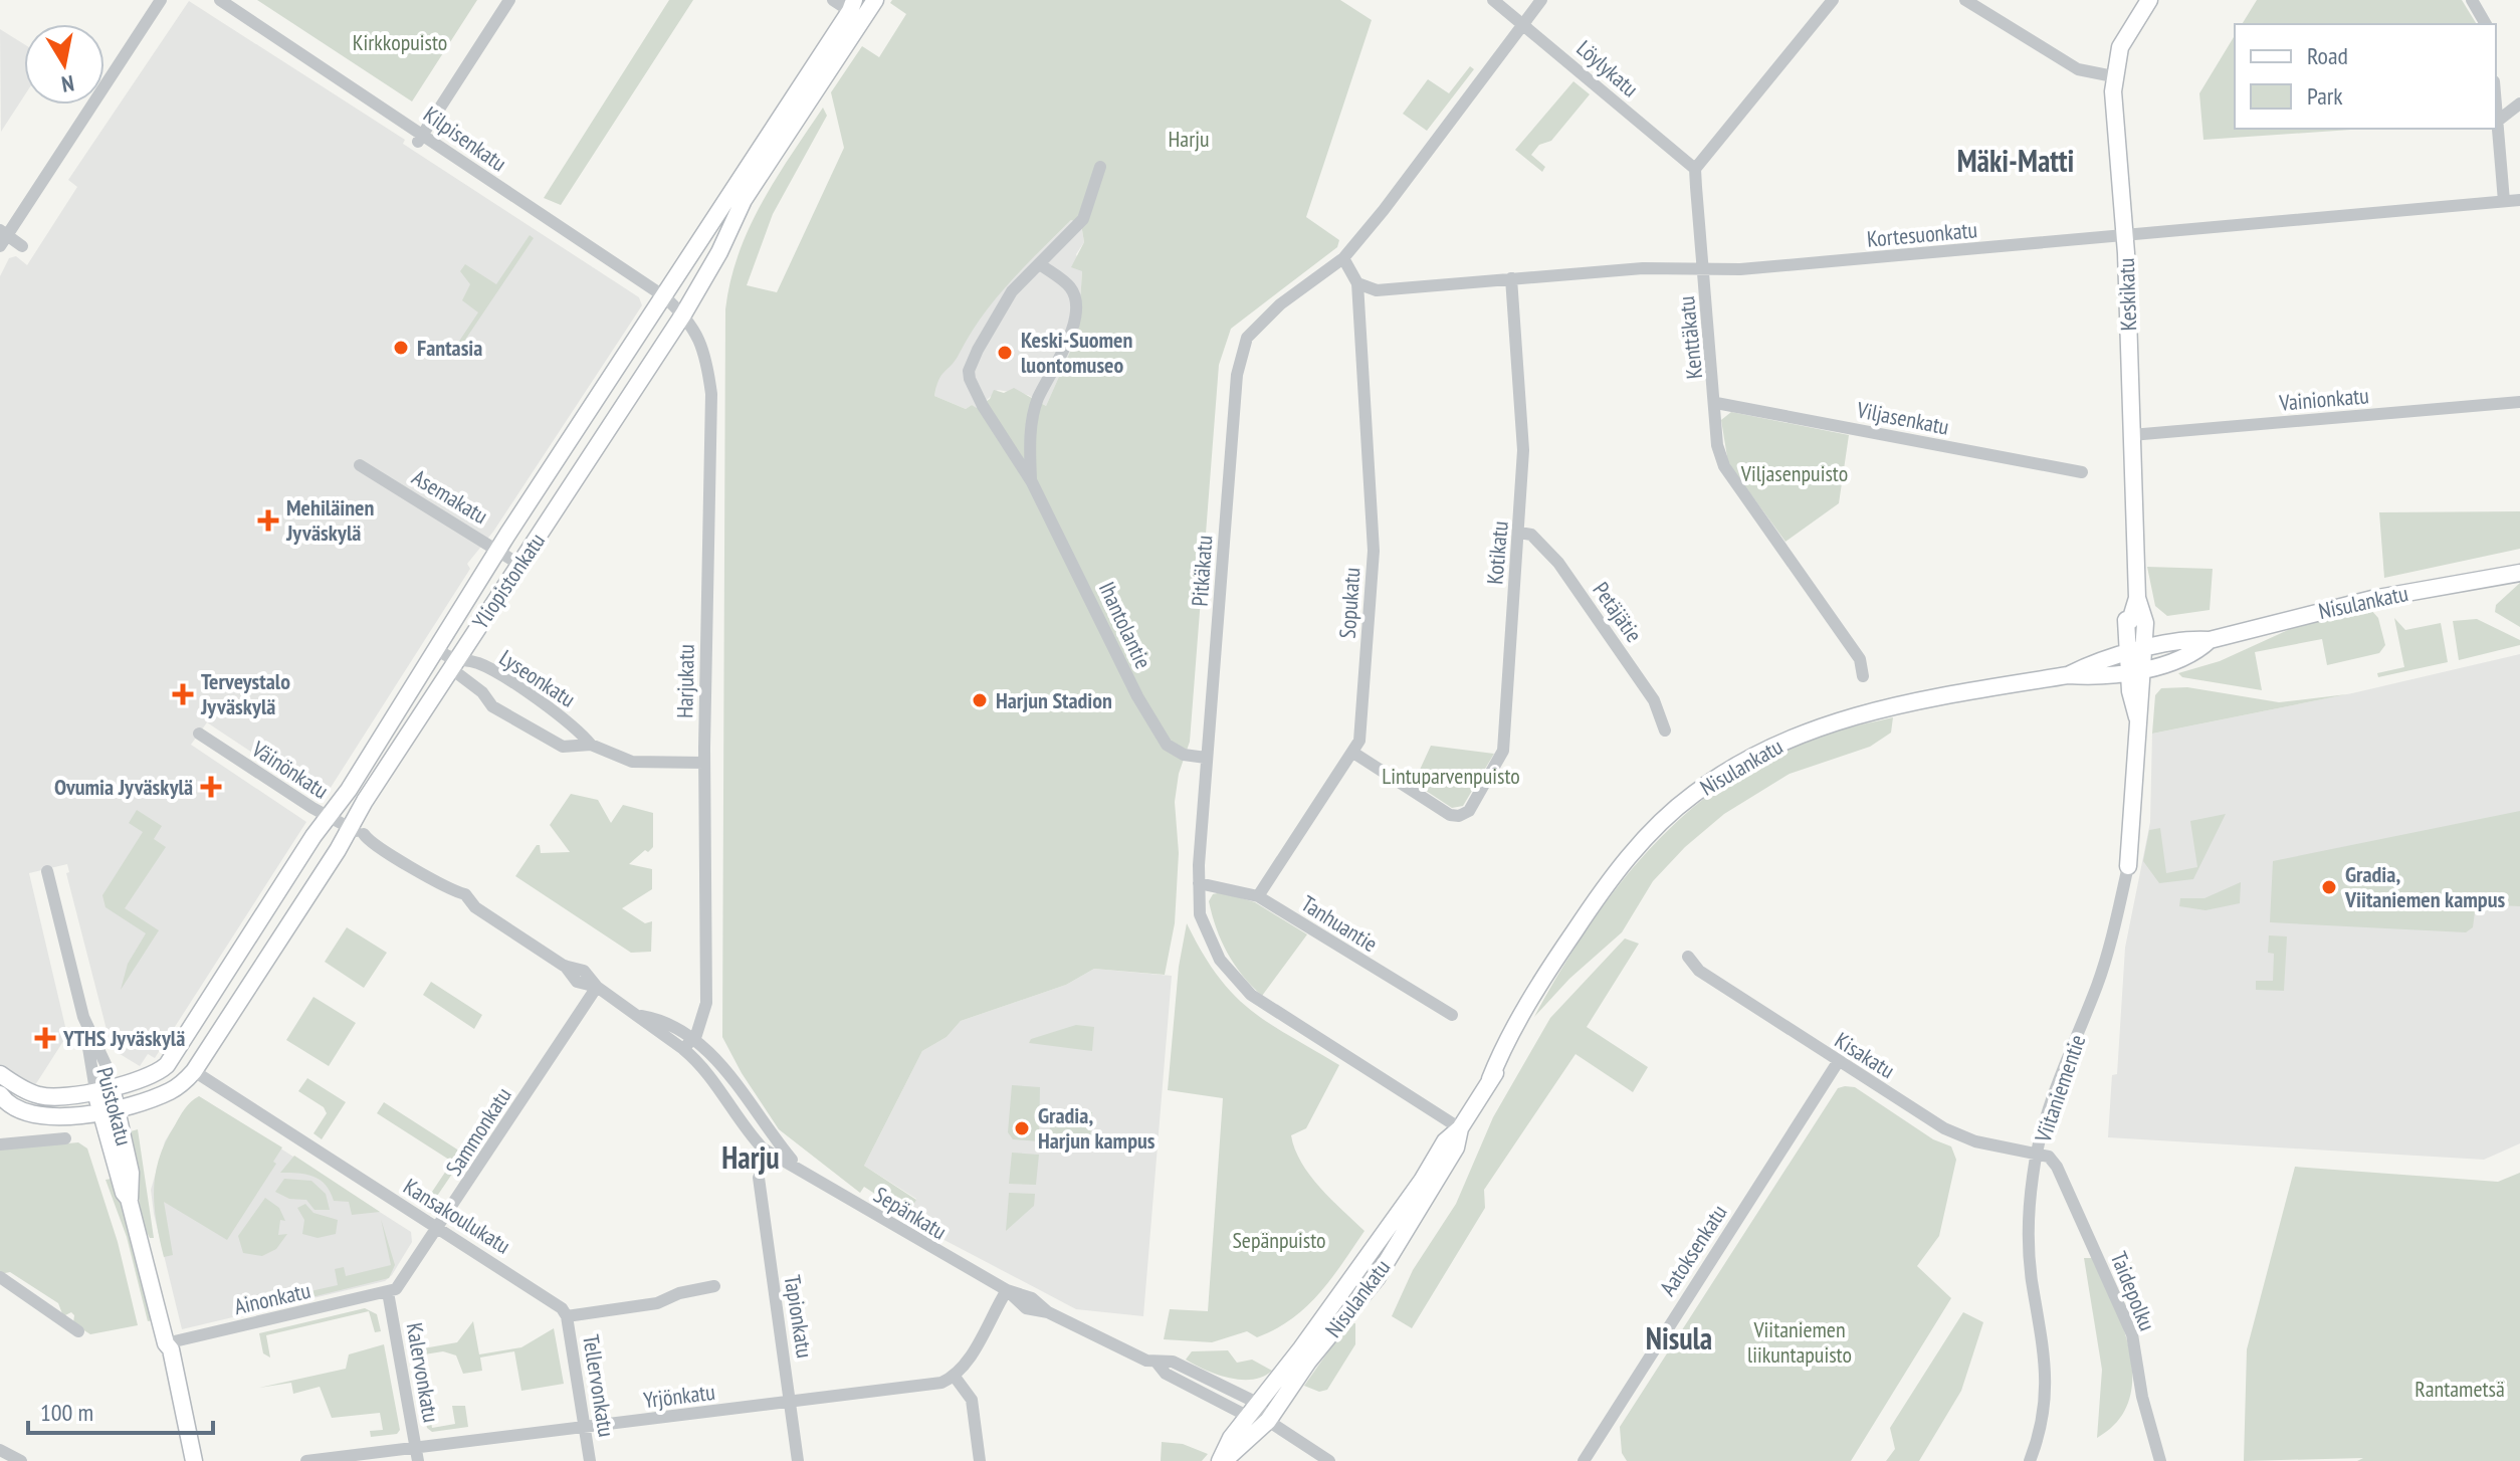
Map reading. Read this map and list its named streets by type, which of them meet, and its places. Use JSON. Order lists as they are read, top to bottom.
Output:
{
  "streets": {
    "main road": [
      "Keskikatu",
      "Yliopistonkatu",
      "Nisulankatu",
      "Viitaniementie",
      "Puistokatu"
    ],
    "street": [
      "Löylykatu",
      "Kilpisenkatu",
      "Kortesuonkatu",
      "Kenttäkatu",
      "Vainionkatu",
      "Viljasenkatu",
      "Asemakatu",
      "Kotikatu",
      "Pitkäkatu",
      "Sopukatu",
      "Petäjätie",
      "Ihantolantie",
      "Lyseonkatu",
      "Harjukatu",
      "Väinönkatu",
      "Tanhuantie",
      "Kisakatu",
      "Sammonkatu",
      "Sepänkatu",
      "Kansakoulukatu",
      "Aatoksenkatu",
      "Taidepolku",
      "Ainonkatu",
      "Tapionkatu",
      "Kalervonkatu",
      "Tellervonkatu",
      "Yrjönkatu"
    ]
  },
  "crossings": [
    ["Löylykatu", "Kenttäkatu"],
    ["Löylykatu", "Pitkäkatu"],
    ["Kilpisenkatu", "Yliopistonkatu"],
    ["Kilpisenkatu", "Harjukatu"],
    ["Kortesuonkatu", "Keskikatu"],
    ["Kortesuonkatu", "Kenttäkatu"],
    ["Kortesuonkatu", "Kotikatu"],
    ["Kortesuonkatu", "Sopukatu"],
    ["Keskikatu", "Vainionkatu"],
    ["Keskikatu", "Nisulankatu"],
    ["Keskikatu", "Viitaniementie"],
    ["Kenttäkatu", "Viljasenkatu"],
    ["Asemakatu", "Yliopistonkatu"],
    ["Kotikatu", "Sopukatu"],
    ["Kotikatu", "Petäjätie"],
    ["Pitkäkatu", "Nisulankatu"],
    ["Pitkäkatu", "Ihantolantie"],
    ["Pitkäkatu", "Tanhuantie"],
    ["Yliopistonkatu", "Lyseonkatu"],
    ["Yliopistonkatu", "Harjukatu"],
    ["Yliopistonkatu", "Väinönkatu"],
    ["Yliopistonkatu", "Puistokatu"],
    ["Yliopistonkatu", "Kansakoulukatu"],
    ["Nisulankatu", "Viitaniementie"],
    ["Nisulankatu", "Sepänkatu"],
    ["Sopukatu", "Tanhuantie"],
    ["Lyseonkatu", "Harjukatu"],
    ["Harjukatu", "Väinönkatu"],
    ["Harjukatu", "Sepänkatu"],
    ["Väinönkatu", "Sammonkatu"],
    ["Väinönkatu", "Sepänkatu"],
    ["Kisakatu", "Viitaniementie"],
    ["Kisakatu", "Aatoksenkatu"],
    ["Kisakatu", "Taidepolku"],
    ["Viitaniementie", "Taidepolku"],
    ["Puistokatu", "Ainonkatu"],
    ["Sammonkatu", "Kansakoulukatu"],
    ["Sammonkatu", "Ainonkatu"],
    ["Sammonkatu", "Kalervonkatu"],
    ["Kansakoulukatu", "Tellervonkatu"],
    ["Ainonkatu", "Kalervonkatu"],
    ["Tapionkatu", "Yrjönkatu"],
    ["Kalervonkatu", "Yrjönkatu"],
    ["Tellervonkatu", "Yrjönkatu"]
  ],
  "districts": ["Mäki-Matti", "Harju", "Nisula"],
  "parks": [
    "Kirkkopuisto",
    "Harju",
    "Viljasenpuisto",
    "Lintuparvenpuisto",
    "Sepänpuisto",
    "Viitaniemen liikuntapuisto",
    "Rantametsä"
  ],
  "places": {
    "other": [
      "Fantasia",
      "Keski-Suomen luontomuseo",
      "Harjun Stadion",
      "Gradia, Viitaniemen kampus",
      "Gradia, Harjun kampus"
    ],
    "health": [
      "Mehiläinen Jyväskylä",
      "Terveystalo Jyväskylä",
      "Ovumia Jyväskylä",
      "YTHS Jyväskylä"
    ]
  },
  "legend": ["Road", "Park"],
  "scale_bar": "100 m",
  "north": "bottom"
}
